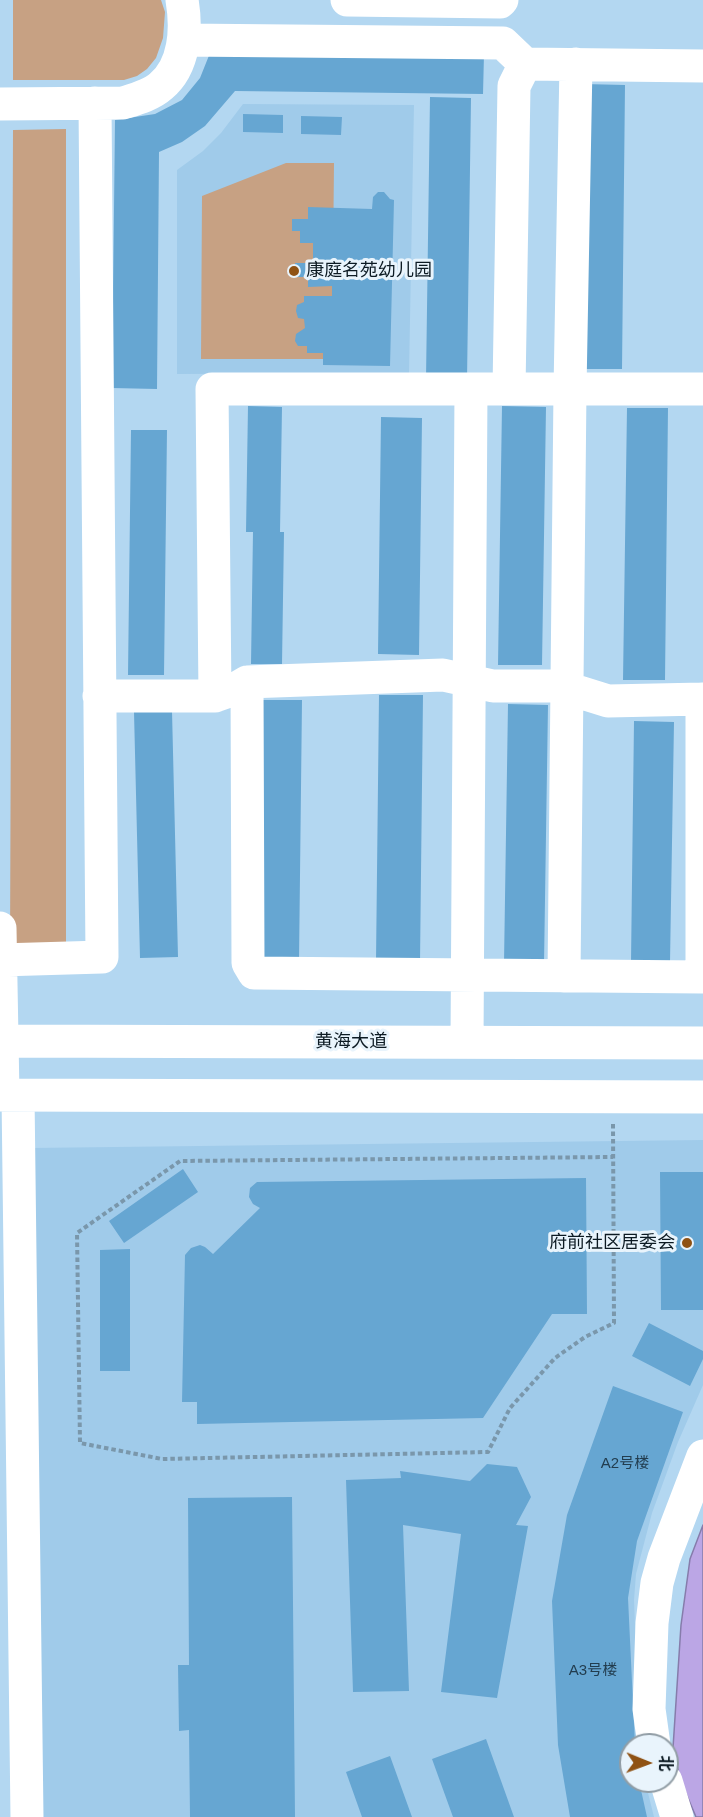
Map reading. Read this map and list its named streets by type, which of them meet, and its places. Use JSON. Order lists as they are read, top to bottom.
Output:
{
  "streets": {
    "street": ["黄海大道"]
  },
  "places": ["康庭名苑幼儿园", "府前社区居委会"],
  "house_numbers": ["A2号楼", "A3号楼"],
  "north": "right"
}
